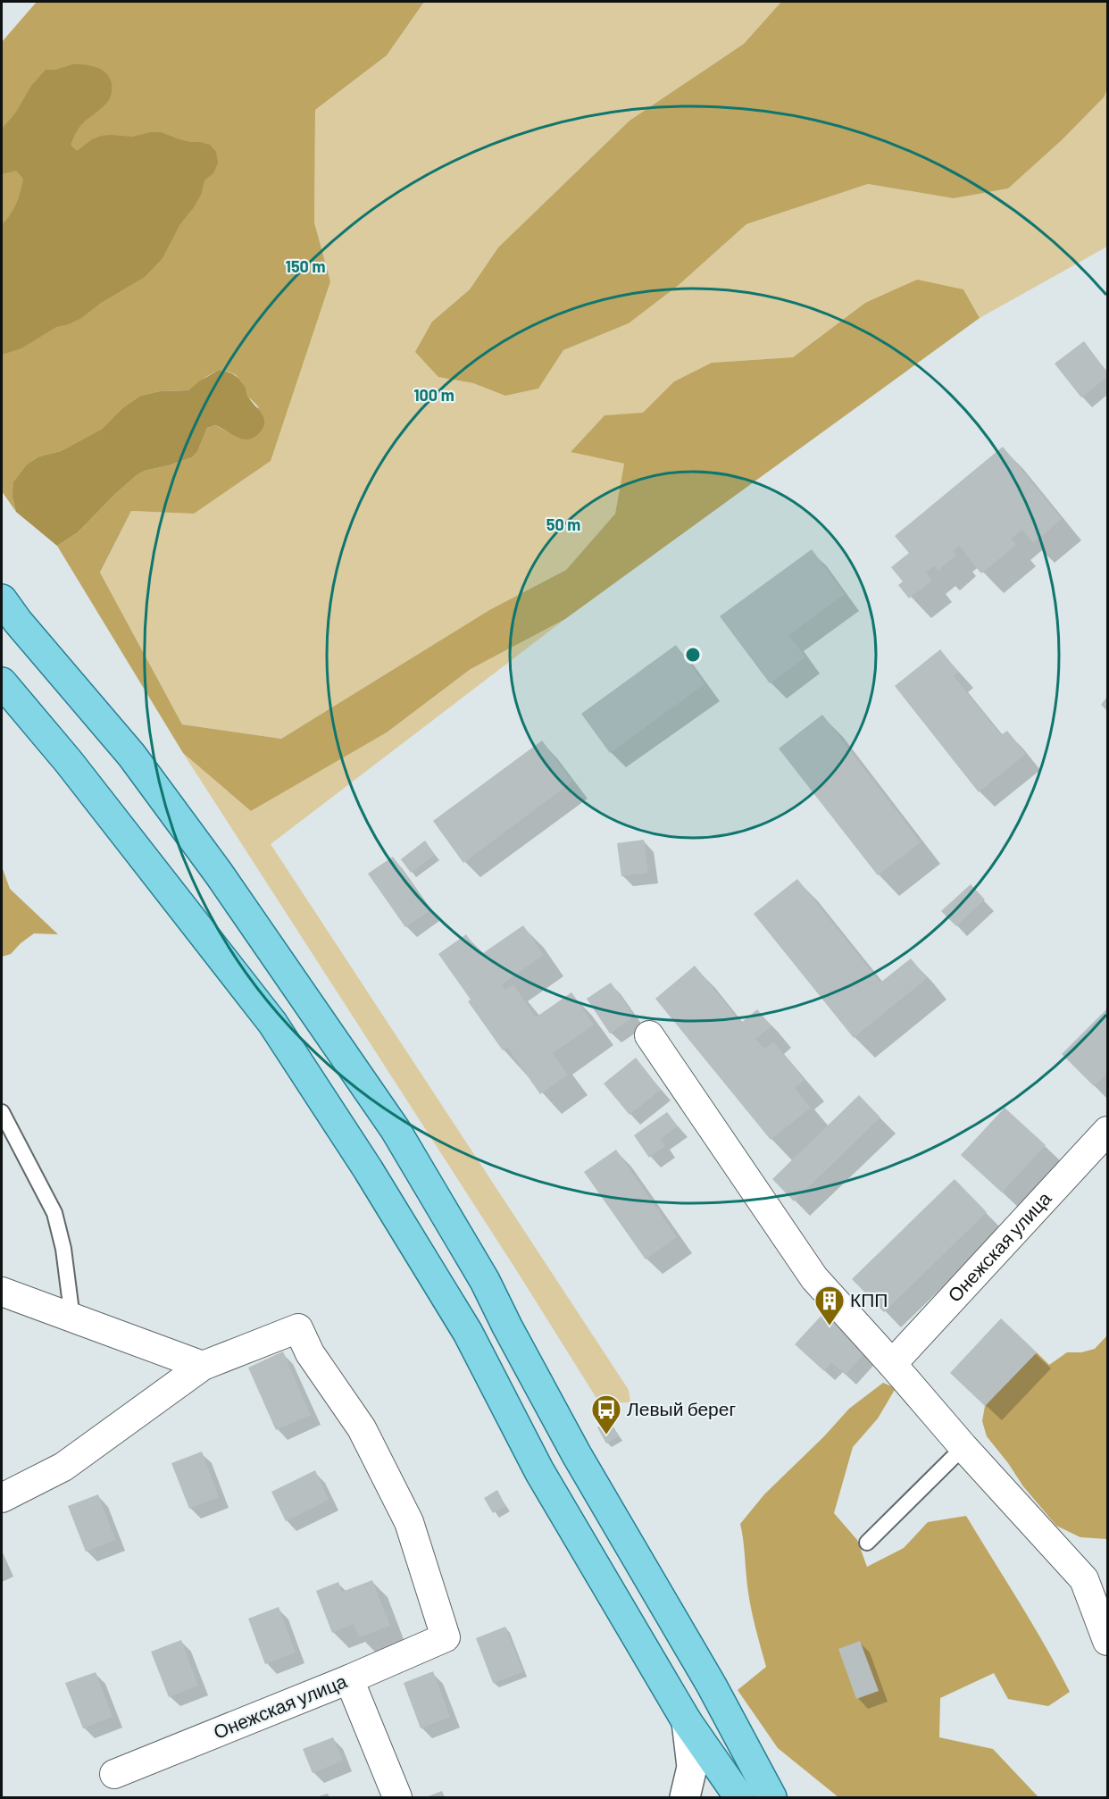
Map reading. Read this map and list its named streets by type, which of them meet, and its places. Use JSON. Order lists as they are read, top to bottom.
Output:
{
  "streets": {
    "street": ["Онежская улица"]
  },
  "places": {
    "building": ["КПП"],
    "bus stop": ["Левый берег"]
  },
  "rings": ["150 m", "100 m", "50 m"]
}
